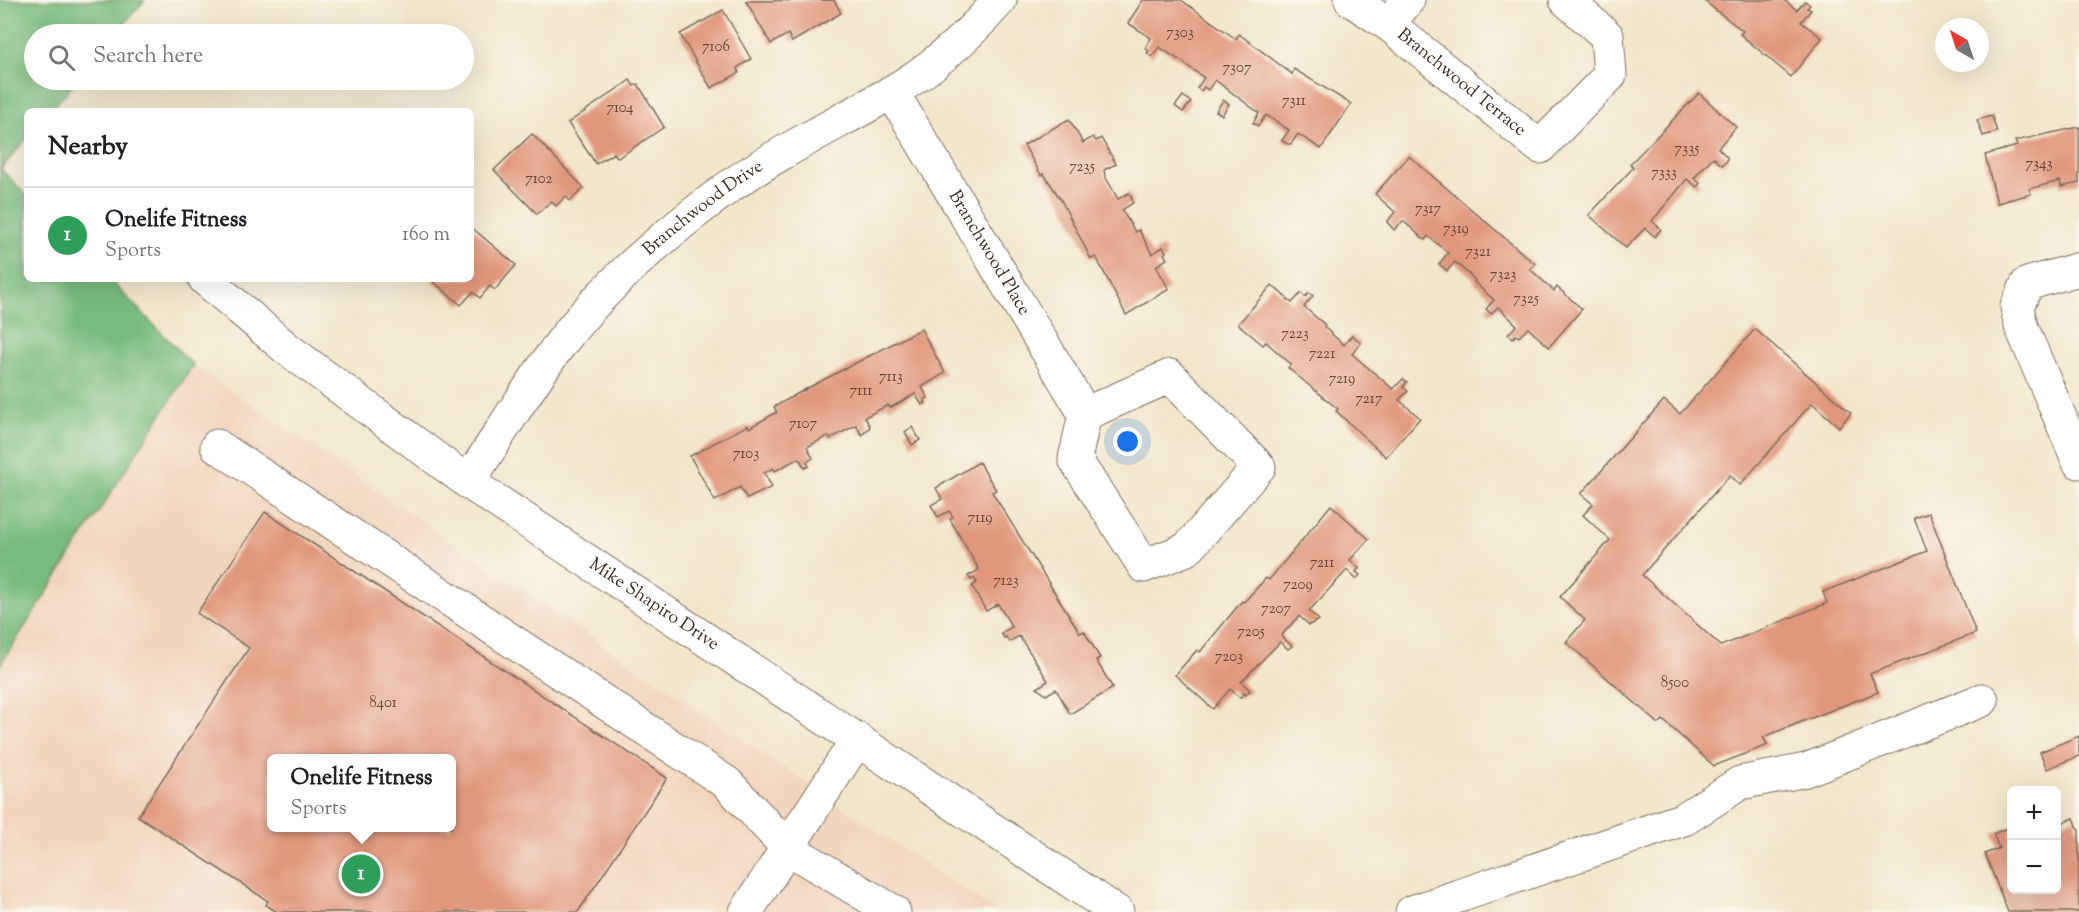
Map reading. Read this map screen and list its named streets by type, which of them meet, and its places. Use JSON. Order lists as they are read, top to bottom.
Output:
{
  "streets": {
    "street": [
      "Branchwood Terrace",
      "Branchwood Drive",
      "Branchwood Place",
      "Mike Shapiro Drive"
    ]
  },
  "crossings": [
    ["Branchwood Drive", "Branchwood Place"],
    ["Branchwood Drive", "Mike Shapiro Drive"]
  ],
  "house_numbers": [
    "7303",
    "7106",
    "7307",
    "7311",
    "7104",
    "7335",
    "7343",
    "7235",
    "7333",
    "7102",
    "7317",
    "7319",
    "7321",
    "7323",
    "7325",
    "7223",
    "7221",
    "7113",
    "7219",
    "7111",
    "7217",
    "7107",
    "7103",
    "7119",
    "7211",
    "7123",
    "7209",
    "7207",
    "7205",
    "7203",
    "8500",
    "8401"
  ],
  "north": "top left",
  "page": {
    "search": "Search here",
    "heading": "Nearby",
    "list": [
      {
        "mark": "1",
        "name": "Onelife Fitness",
        "note": "Sports",
        "value": "160 m"
      }
    ],
    "popup": ["Onelife Fitness", "Sports"],
    "map_buttons": ["+", "−"],
    "pins": "1"
  }
}
